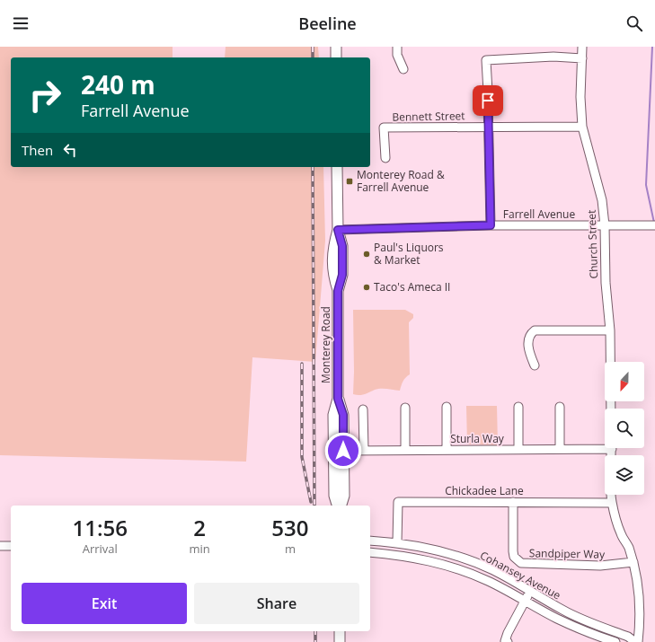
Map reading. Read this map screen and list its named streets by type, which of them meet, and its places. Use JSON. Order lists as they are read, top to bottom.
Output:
{
  "streets": {
    "main road": ["Monterey Road"],
    "street": [
      "Bennett Street",
      "Farrell Avenue",
      "Church Street",
      "Sturla Way",
      "Chickadee Lane",
      "Sandpiper Way",
      "Cohansey Avenue"
    ]
  },
  "crossings": [
    ["Bennett Street", "Church Street"],
    ["Farrell Avenue", "Church Street"],
    ["Farrell Avenue", "Monterey Road"],
    ["Monterey Road", "Sturla Way"],
    ["Chickadee Lane", "Sandpiper Way"],
    ["Chickadee Lane", "Cohansey Avenue"]
  ],
  "places": {
    "transit": ["Monterey Road & Farrell Avenue"],
    "other": ["Paul's Liquors & Market", "Taco's Ameca II"]
  },
  "north": "bottom",
  "page": {
    "header": "Beeline",
    "turn": ["240 m", "Farrell Avenue"],
    "then": "Then",
    "eta": [
      "11:56",
      "Arrival",
      "2",
      "min",
      "530",
      "m"
    ],
    "buttons": ["Exit", "Share"]
  }
}
